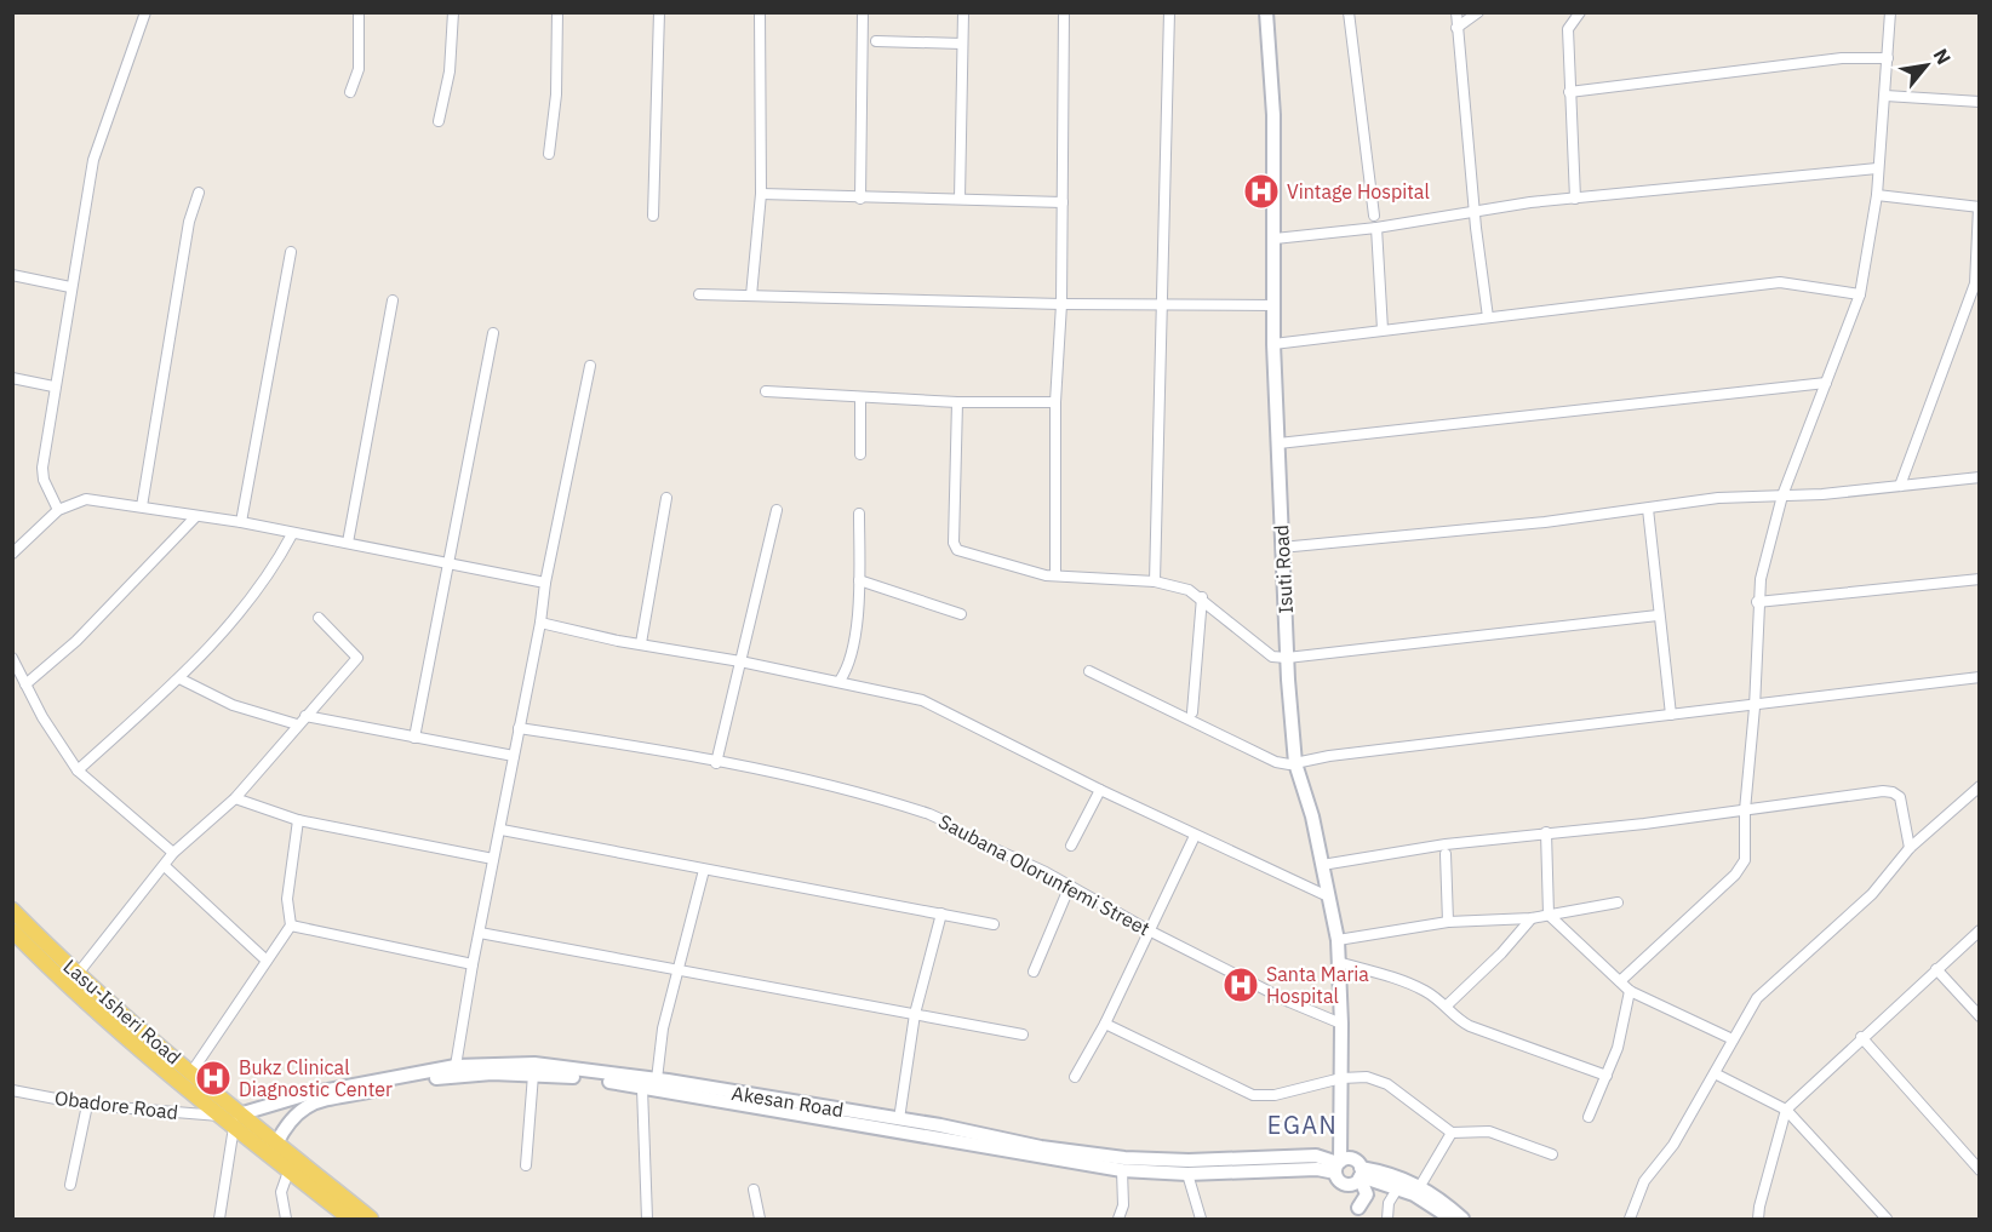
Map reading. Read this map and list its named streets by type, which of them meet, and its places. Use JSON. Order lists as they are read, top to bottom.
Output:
{
  "streets": {
    "main road": ["Lasu-Isheri Road"],
    "street": [
      "Isuti Road",
      "Saubana Olorunfemi Street",
      "Akesan Road",
      "Obadore Road"
    ]
  },
  "crossings": [
    ["Isuti Road", "Saubana Olorunfemi Street"],
    ["Isuti Road", "Akesan Road"],
    ["Lasu-Isheri Road", "Akesan Road"],
    ["Lasu-Isheri Road", "Obadore Road"]
  ],
  "districts": ["EGAN"],
  "places": {
    "hospital": ["Vintage Hospital", "Santa Maria Hospital", "Bukz Clinical Diagnostic Center"]
  },
  "north": "top right"
}
